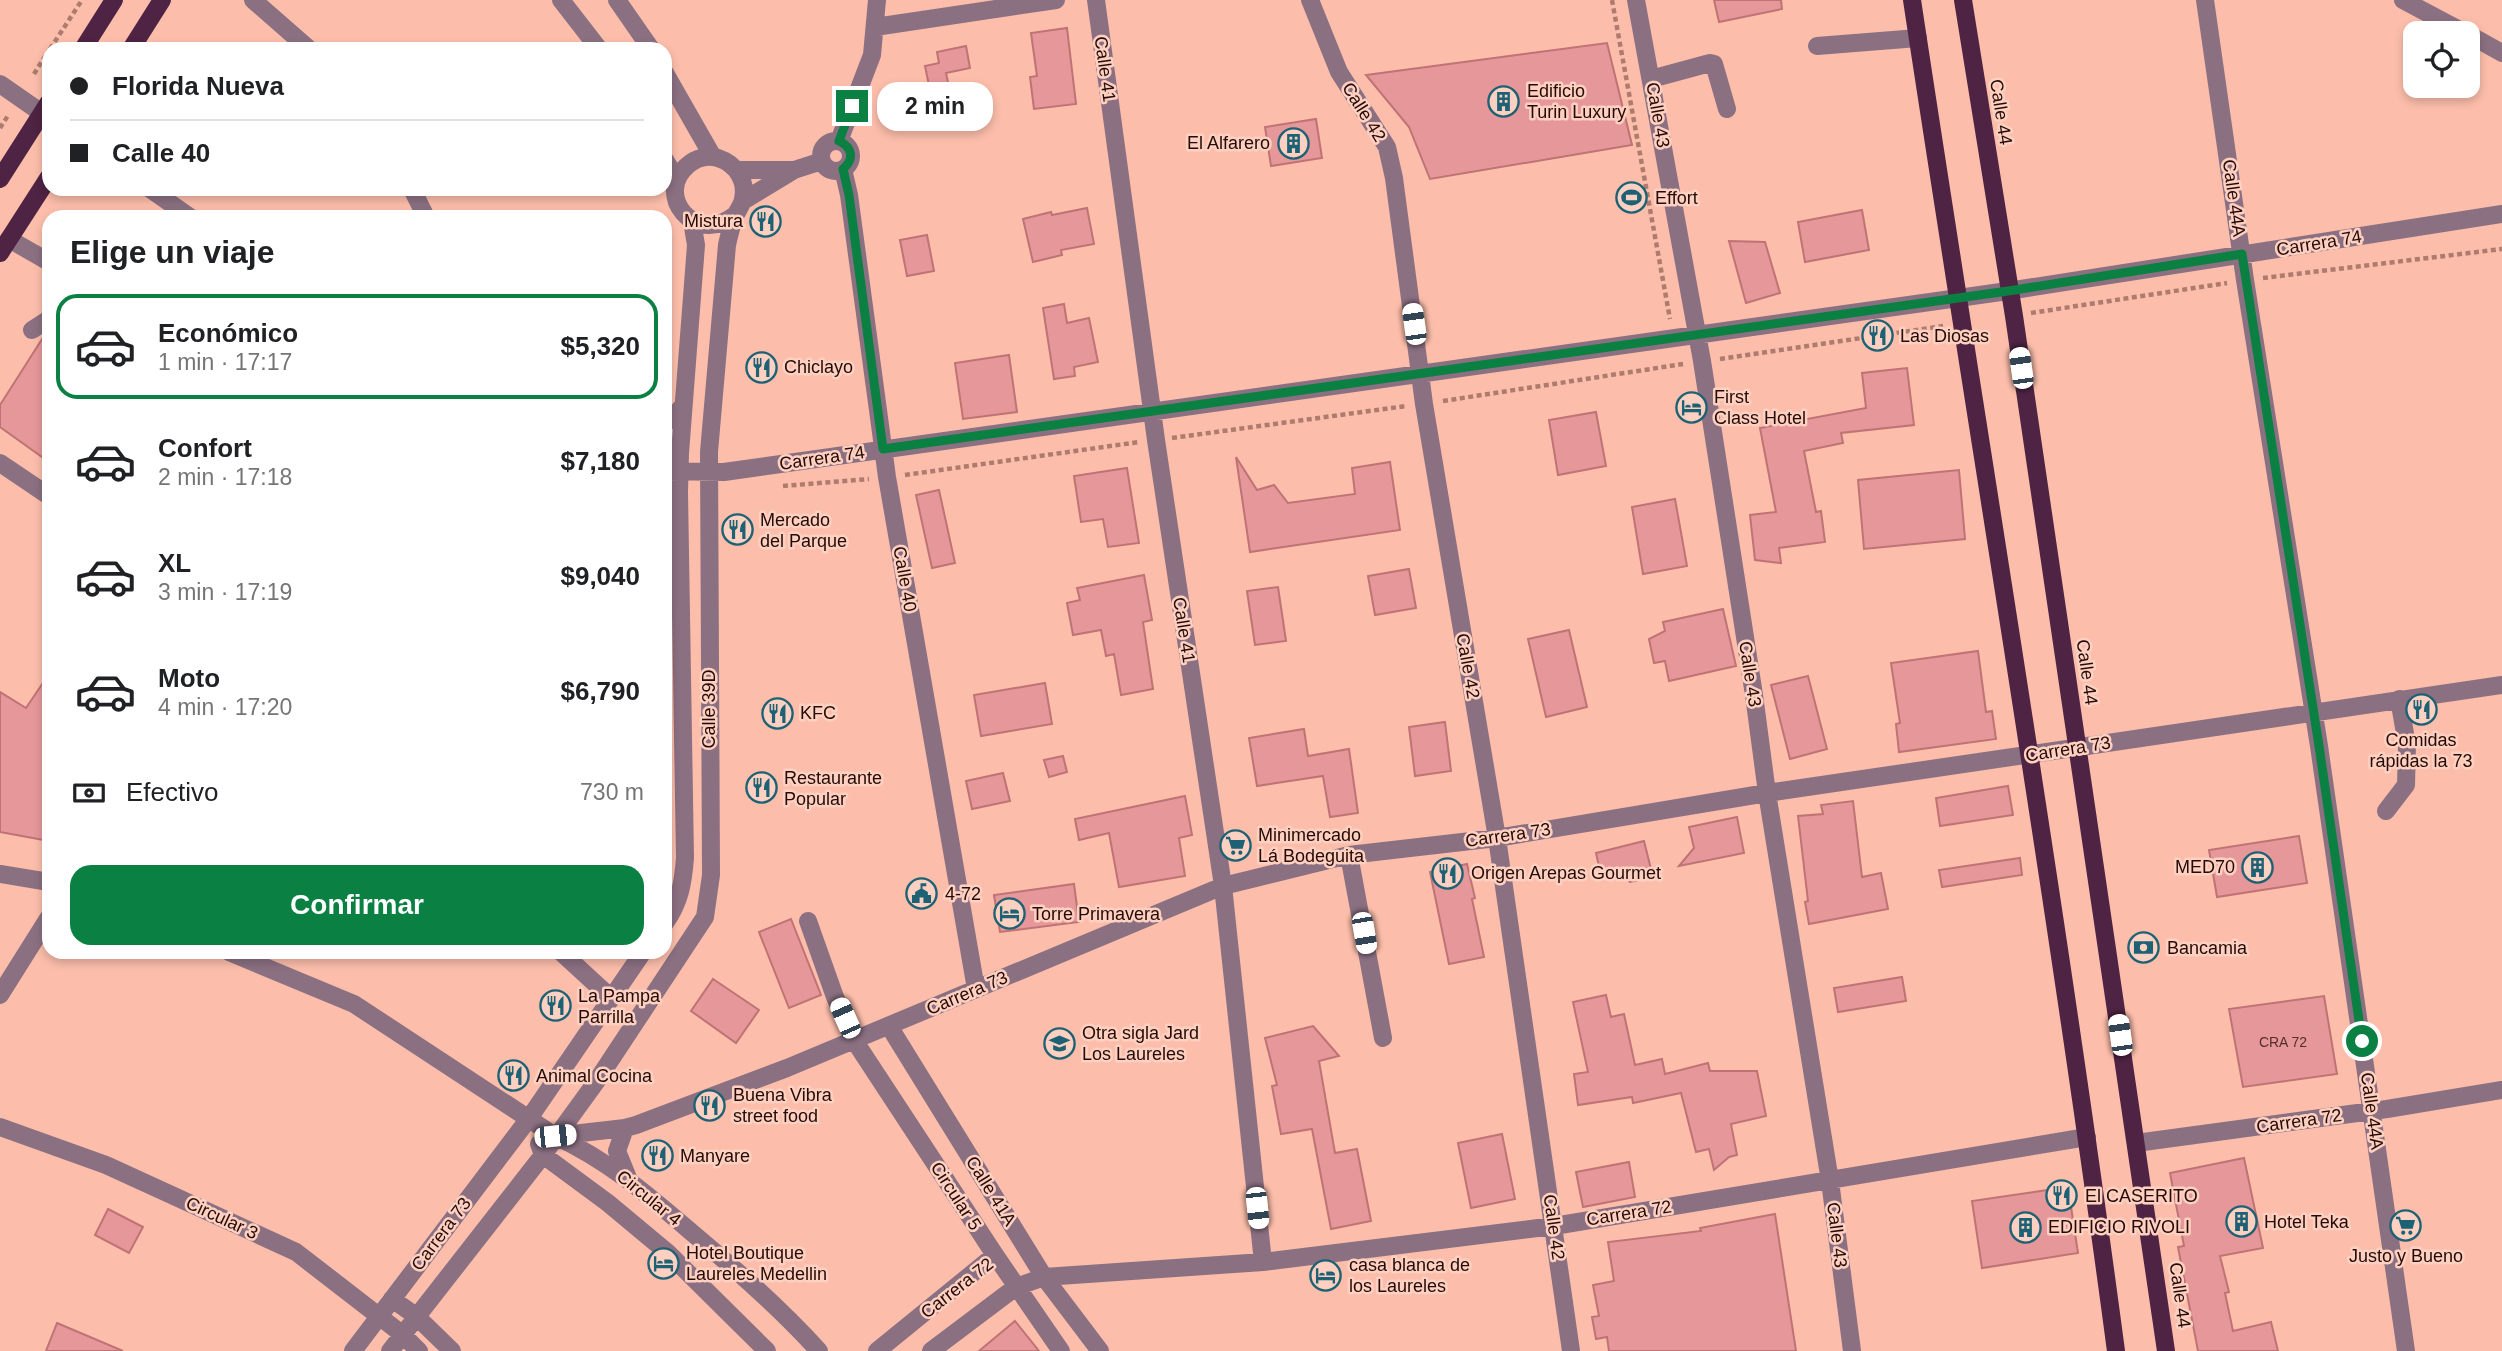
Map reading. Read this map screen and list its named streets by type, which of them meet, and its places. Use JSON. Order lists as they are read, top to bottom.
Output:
{
  "streets": {
    "main road": ["Calle 44"],
    "street": [
      "Calle 41",
      "Calle 42",
      "Calle 43",
      "Calle 44A",
      "Carrera 74",
      "Calle 40",
      "Calle 39D",
      "Carrera 73",
      "Carrera 72",
      "Calle 41A",
      "Circular 5",
      "Circular 4",
      "Circular 3"
    ]
  },
  "crossings": [
    ["Calle 41", "Carrera 74"],
    ["Calle 41", "Carrera 73"],
    ["Calle 41", "Carrera 72"],
    ["Calle 42", "Carrera 74"],
    ["Calle 42", "Carrera 73"],
    ["Calle 42", "Carrera 72"],
    ["Calle 44", "Carrera 74"],
    ["Calle 44", "Carrera 73"],
    ["Calle 44", "Carrera 72"],
    ["Calle 43", "Carrera 74"],
    ["Calle 43", "Carrera 73"],
    ["Calle 43", "Carrera 72"],
    ["Calle 44A", "Carrera 74"],
    ["Calle 44A", "Carrera 73"],
    ["Calle 44A", "Carrera 72"],
    ["Carrera 74", "Calle 40"],
    ["Carrera 74", "Calle 39D"],
    ["Calle 40", "Carrera 73"],
    ["Calle 39D", "Carrera 73"],
    ["Calle 39D", "Circular 4"],
    ["Carrera 73", "Calle 41A"],
    ["Carrera 73", "Circular 5"],
    ["Carrera 73", "Circular 4"],
    ["Carrera 73", "Circular 3"],
    ["Carrera 72", "Calle 41A"],
    ["Carrera 72", "Circular 5"]
  ],
  "places": {
    "building": [
      "Edificio Turin Luxury",
      "El Alfarero",
      "MED70",
      "Hotel Teka",
      "EDIFICIO RIVOLI"
    ],
    "sports": ["Effort"],
    "restaurant": [
      "Mistura",
      "Las Diosas",
      "Chiclayo",
      "Mercado del Parque",
      "Comidas rápidas la 73",
      "KFC",
      "Restaurante Popular",
      "Origen Arepas Gourmet",
      "La Pampa Parrilla",
      "Animal Cocina",
      "Buena Vibra street food",
      "Manyare",
      "El CASERITO"
    ],
    "hotel": [
      "First Class Hotel",
      "Torre Primavera",
      "Hotel Boutique Laureles Medellin",
      "casa blanca de los Laureles"
    ],
    "supermarket": ["Minimercado Lá Bodeguita", "Justo y Bueno"],
    "public building": ["4-72"],
    "bank": ["Bancamia"],
    "school or university": ["Otra sigla Jard Los Laureles"]
  },
  "house_numbers": ["CRA 72"],
  "page": {
    "banner": ["Florida Nueva", "Calle 40"],
    "bubble": "2 min",
    "heading": "Elige un viaje",
    "list": [
      {
        "name": "Económico",
        "note": "1 min · 17:17",
        "value": "$5,320"
      },
      {
        "name": "Confort",
        "note": "2 min · 17:18",
        "value": "$7,180"
      },
      {
        "name": "XL",
        "note": "3 min · 17:19",
        "value": "$9,040"
      },
      {
        "name": "Moto",
        "note": "4 min · 17:20",
        "value": "$6,790"
      }
    ],
    "pay": ["Efectivo", "730 m"],
    "buttons": "Confirmar"
  }
}
